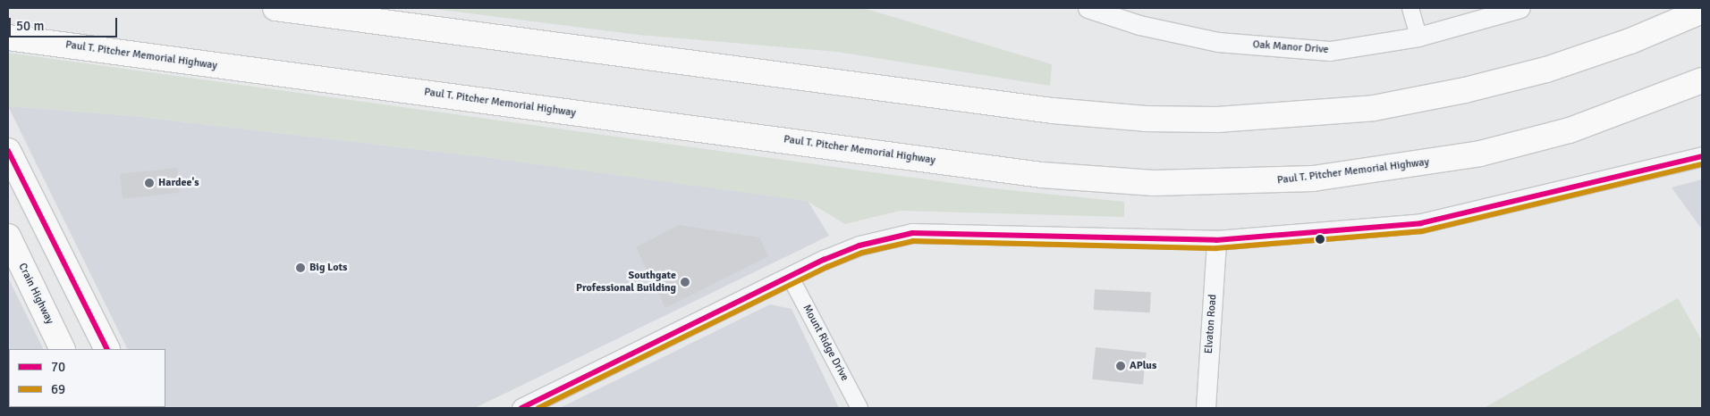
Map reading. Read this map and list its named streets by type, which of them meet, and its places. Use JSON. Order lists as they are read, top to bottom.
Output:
{
  "streets": {
    "main road": ["Paul T. Pitcher Memorial Highway", "Crain Highway"],
    "street": ["Oak Manor Drive", "Elvaton Road", "Mount Ridge Drive"]
  },
  "places": [
    "Hardee's",
    "Big Lots",
    "Southgate Professional Building",
    "APlus"
  ],
  "lines": ["transit line 70", "transit line 69"],
  "legend": ["70", "69"],
  "scale_bar": "50 m"
}
